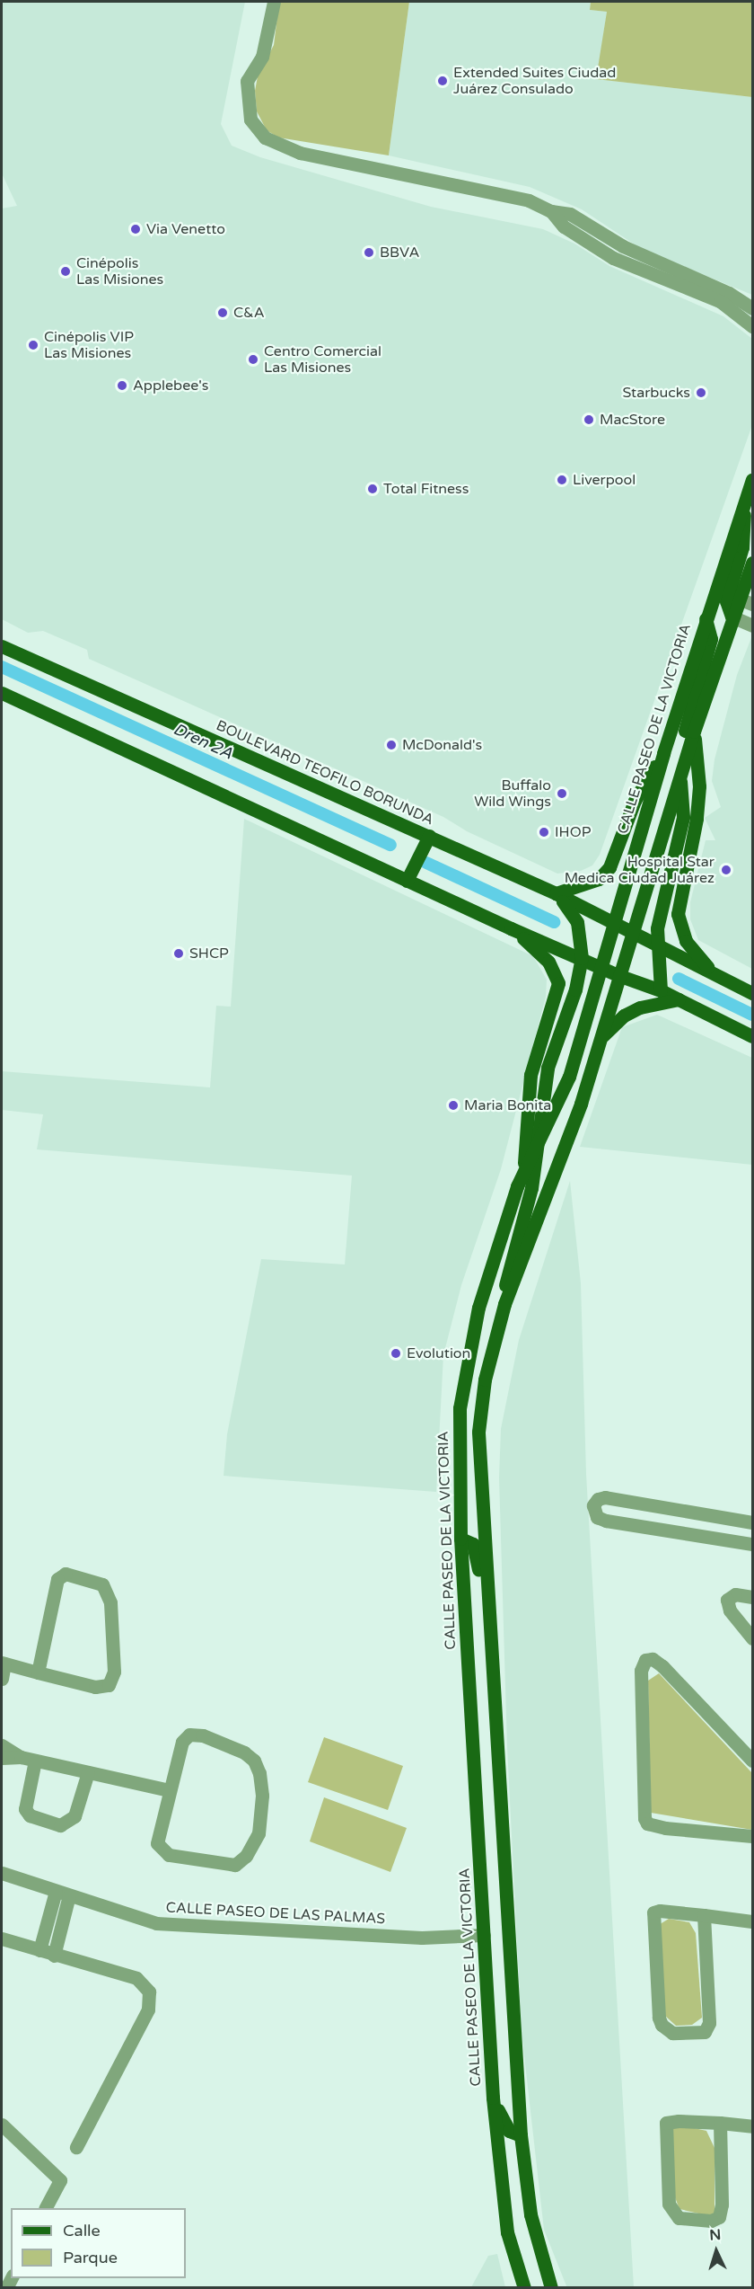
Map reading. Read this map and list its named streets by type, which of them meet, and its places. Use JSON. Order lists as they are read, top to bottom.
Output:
{
  "streets": {
    "main road": ["CALLE PASEO DE LA VICTORIA", "BOULEVARD TEOFILO BORUNDA"],
    "street": ["CALLE PASEO DE LAS PALMAS"]
  },
  "crossings": [
    ["CALLE PASEO DE LA VICTORIA", "BOULEVARD TEOFILO BORUNDA"],
    ["CALLE PASEO DE LA VICTORIA", "CALLE PASEO DE LAS PALMAS"]
  ],
  "water": ["Dren 2A"],
  "places": [
    "Extended Suites Ciudad Juárez Consulado",
    "Via Venetto",
    "BBVA",
    "Cinépolis Las Misiones",
    "C&A",
    "Cinépolis VIP Las Misiones",
    "Centro Comercial Las Misiones",
    "Applebee's",
    "Starbucks",
    "MacStore",
    "Liverpool",
    "Total Fitness",
    "McDonald's",
    "Buffalo Wild Wings",
    "IHOP",
    "Hospital Star Medica Ciudad Juárez",
    "SHCP",
    "Maria Bonita",
    "Evolution"
  ],
  "legend": ["Calle", "Parque"],
  "north": "top"
}
